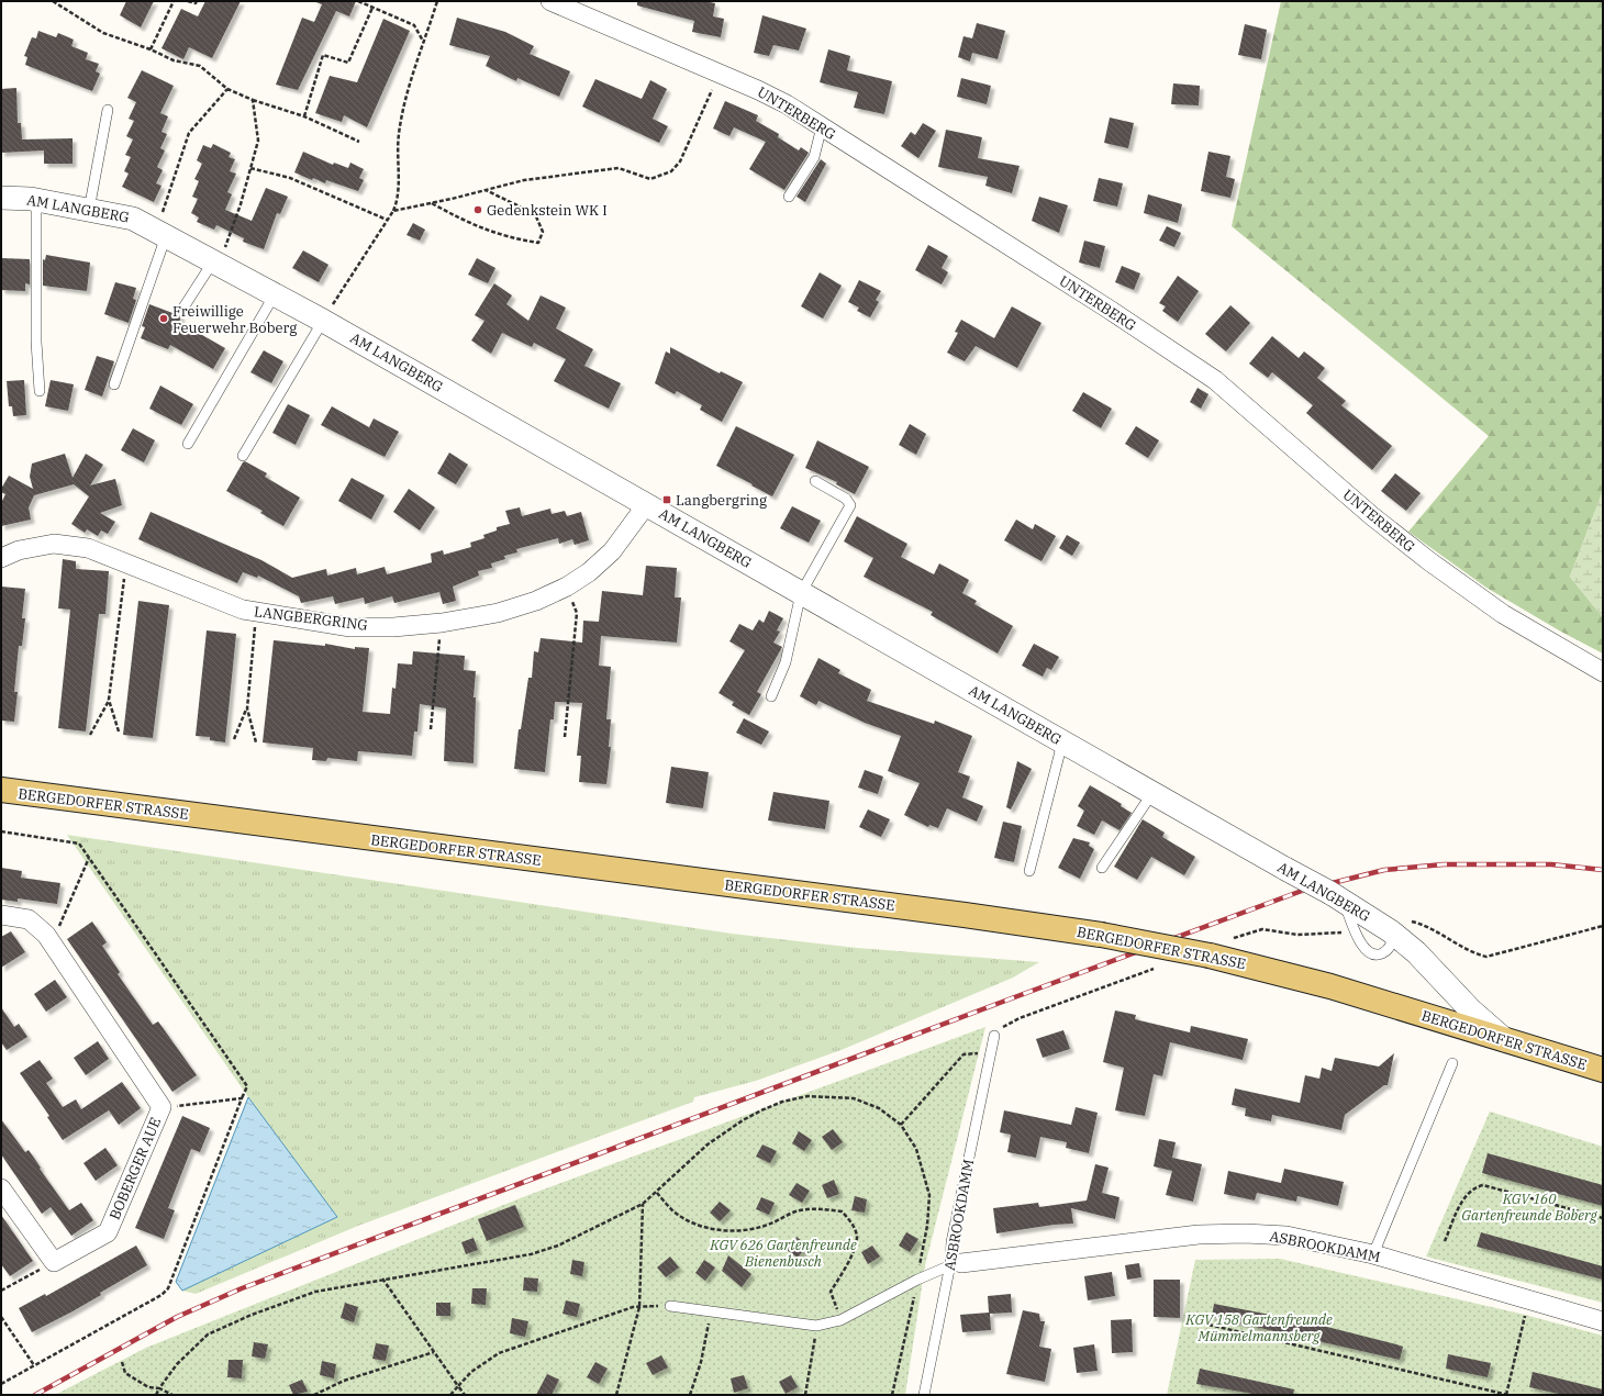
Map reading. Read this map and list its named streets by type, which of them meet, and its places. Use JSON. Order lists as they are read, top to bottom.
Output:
{
  "streets": {
    "main road": ["BERGEDORFER STRASSE"],
    "street": [
      "UNTERBERG",
      "AM LANGBERG",
      "LANGBERGRING",
      "BOBERGER AUE",
      "ASBROOKDAMM"
    ]
  },
  "crossings": [
    ["AM LANGBERG", "LANGBERGRING"],
    ["AM LANGBERG", "BERGEDORFER STRASSE"]
  ],
  "parks": ["KGV 160 Gartenfreunde Boberg", "KGV 626 Gartenfreunde Bienenbusch", "KGV 158 Gartenfreunde Mümmelmannsberg"],
  "places": {
    "other": ["Gedenkstein WK I", "Freiwillige Feuerwehr Boberg"],
    "transit": ["Langbergring"]
  }
}
